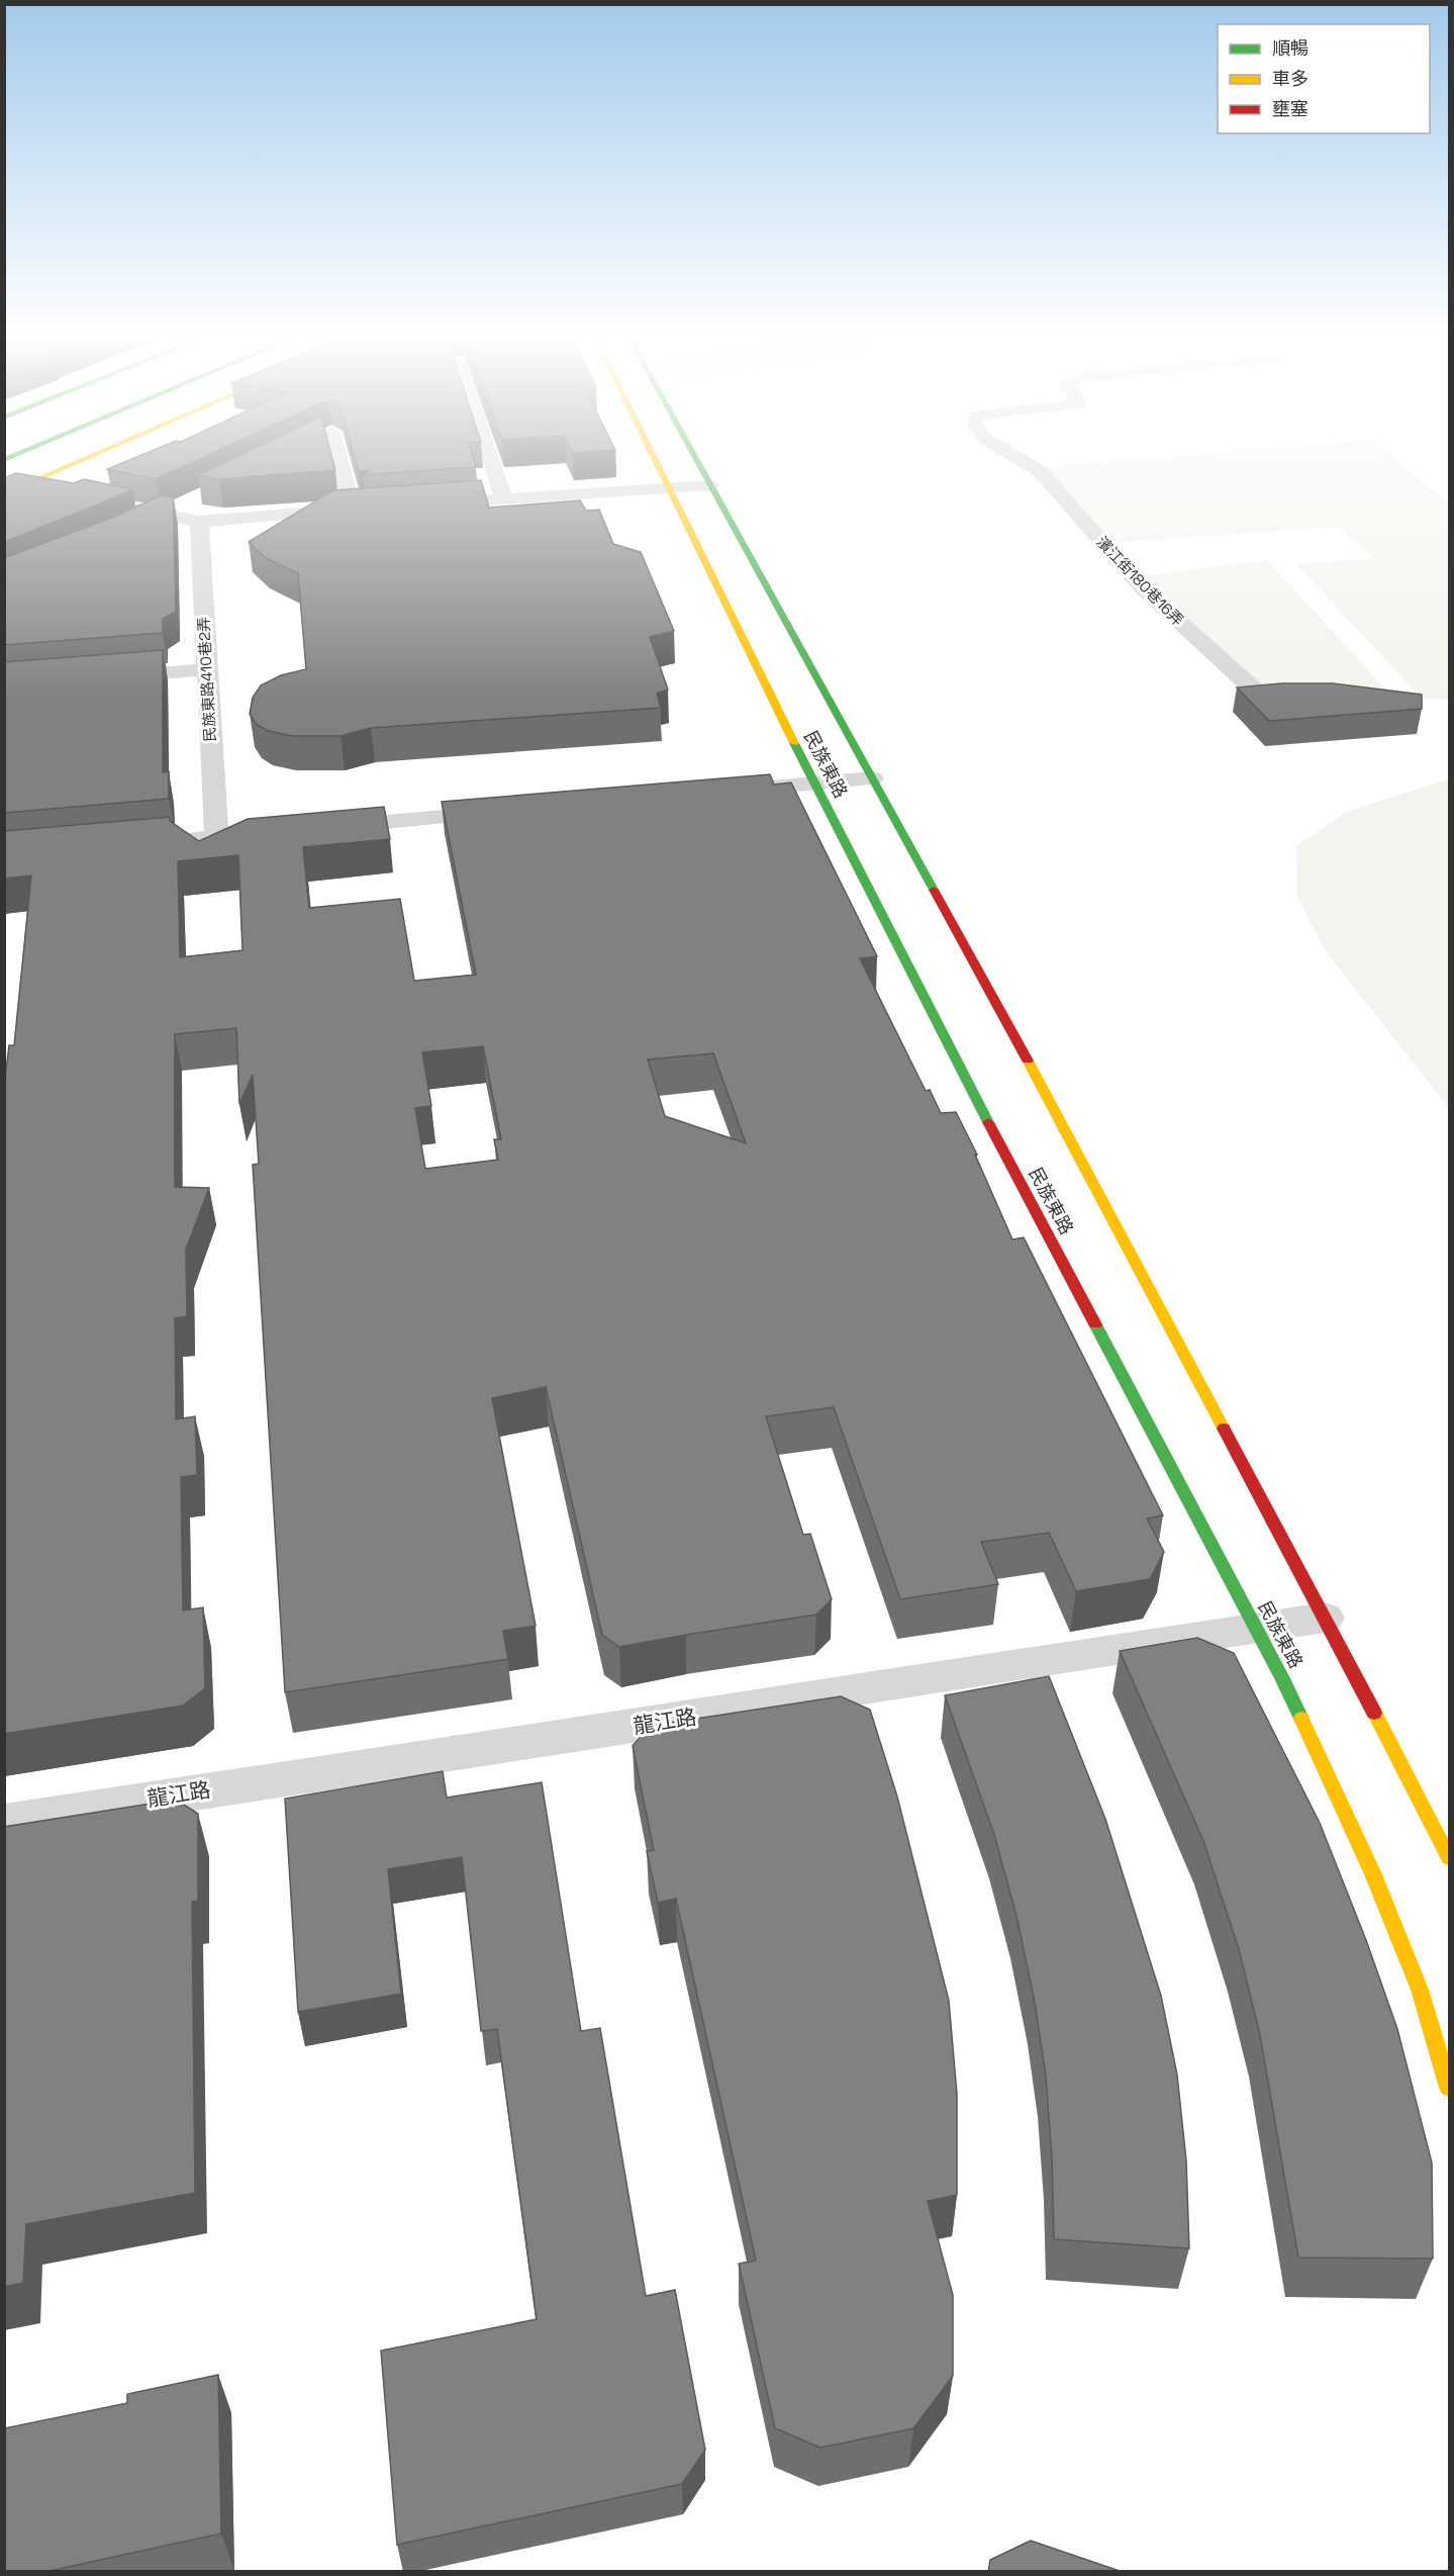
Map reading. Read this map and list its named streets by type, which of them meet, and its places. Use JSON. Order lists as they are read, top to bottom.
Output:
{
  "streets": {
    "main road": ["民族東路"],
    "street": ["濱江街180巷16弄", "民族東路410巷2弄", "龍江路"]
  },
  "crossings": [
    ["民族東路", "龍江路"]
  ],
  "legend": ["順暢", "車多", "壅塞"]
}
